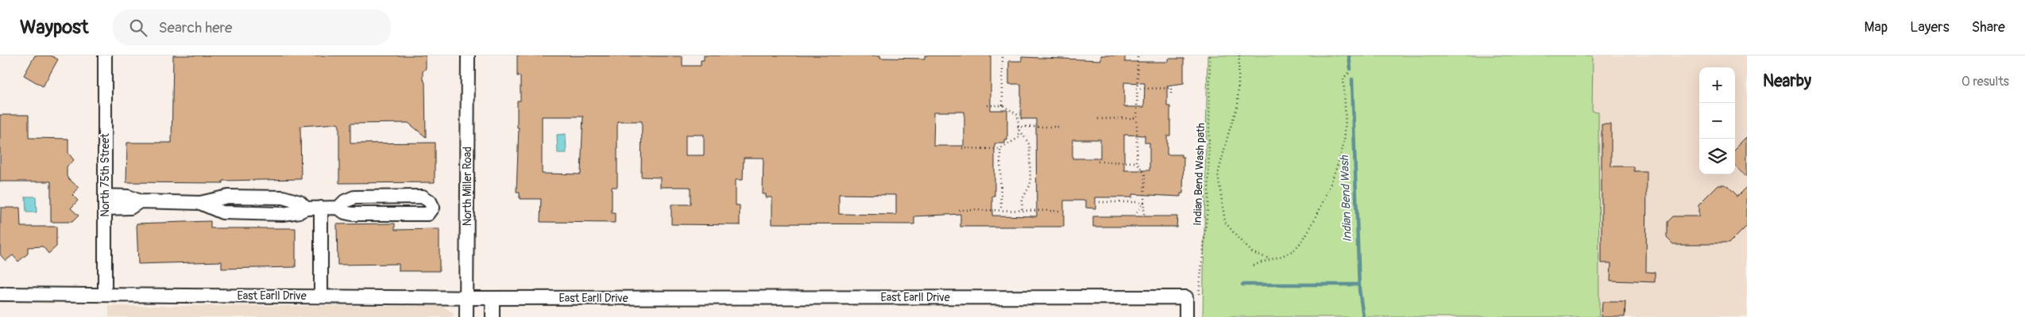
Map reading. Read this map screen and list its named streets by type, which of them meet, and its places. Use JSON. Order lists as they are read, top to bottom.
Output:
{
  "streets": {
    "street": ["North 75th Street", "North Miller Road", "East Earll Drive"],
    "path": ["Indian Bend Wash path"]
  },
  "crossings": [
    ["Indian Bend Wash path", "East Earll Drive"],
    ["North 75th Street", "East Earll Drive"],
    ["North Miller Road", "East Earll Drive"]
  ],
  "water": ["Indian Bend Wash"],
  "page": {
    "header": "Waypost",
    "search": "Search here",
    "nav": ["Map", "Layers", "Share"],
    "heading": ["Nearby", "0 results"],
    "map_buttons": ["+", "−"]
  }
}
